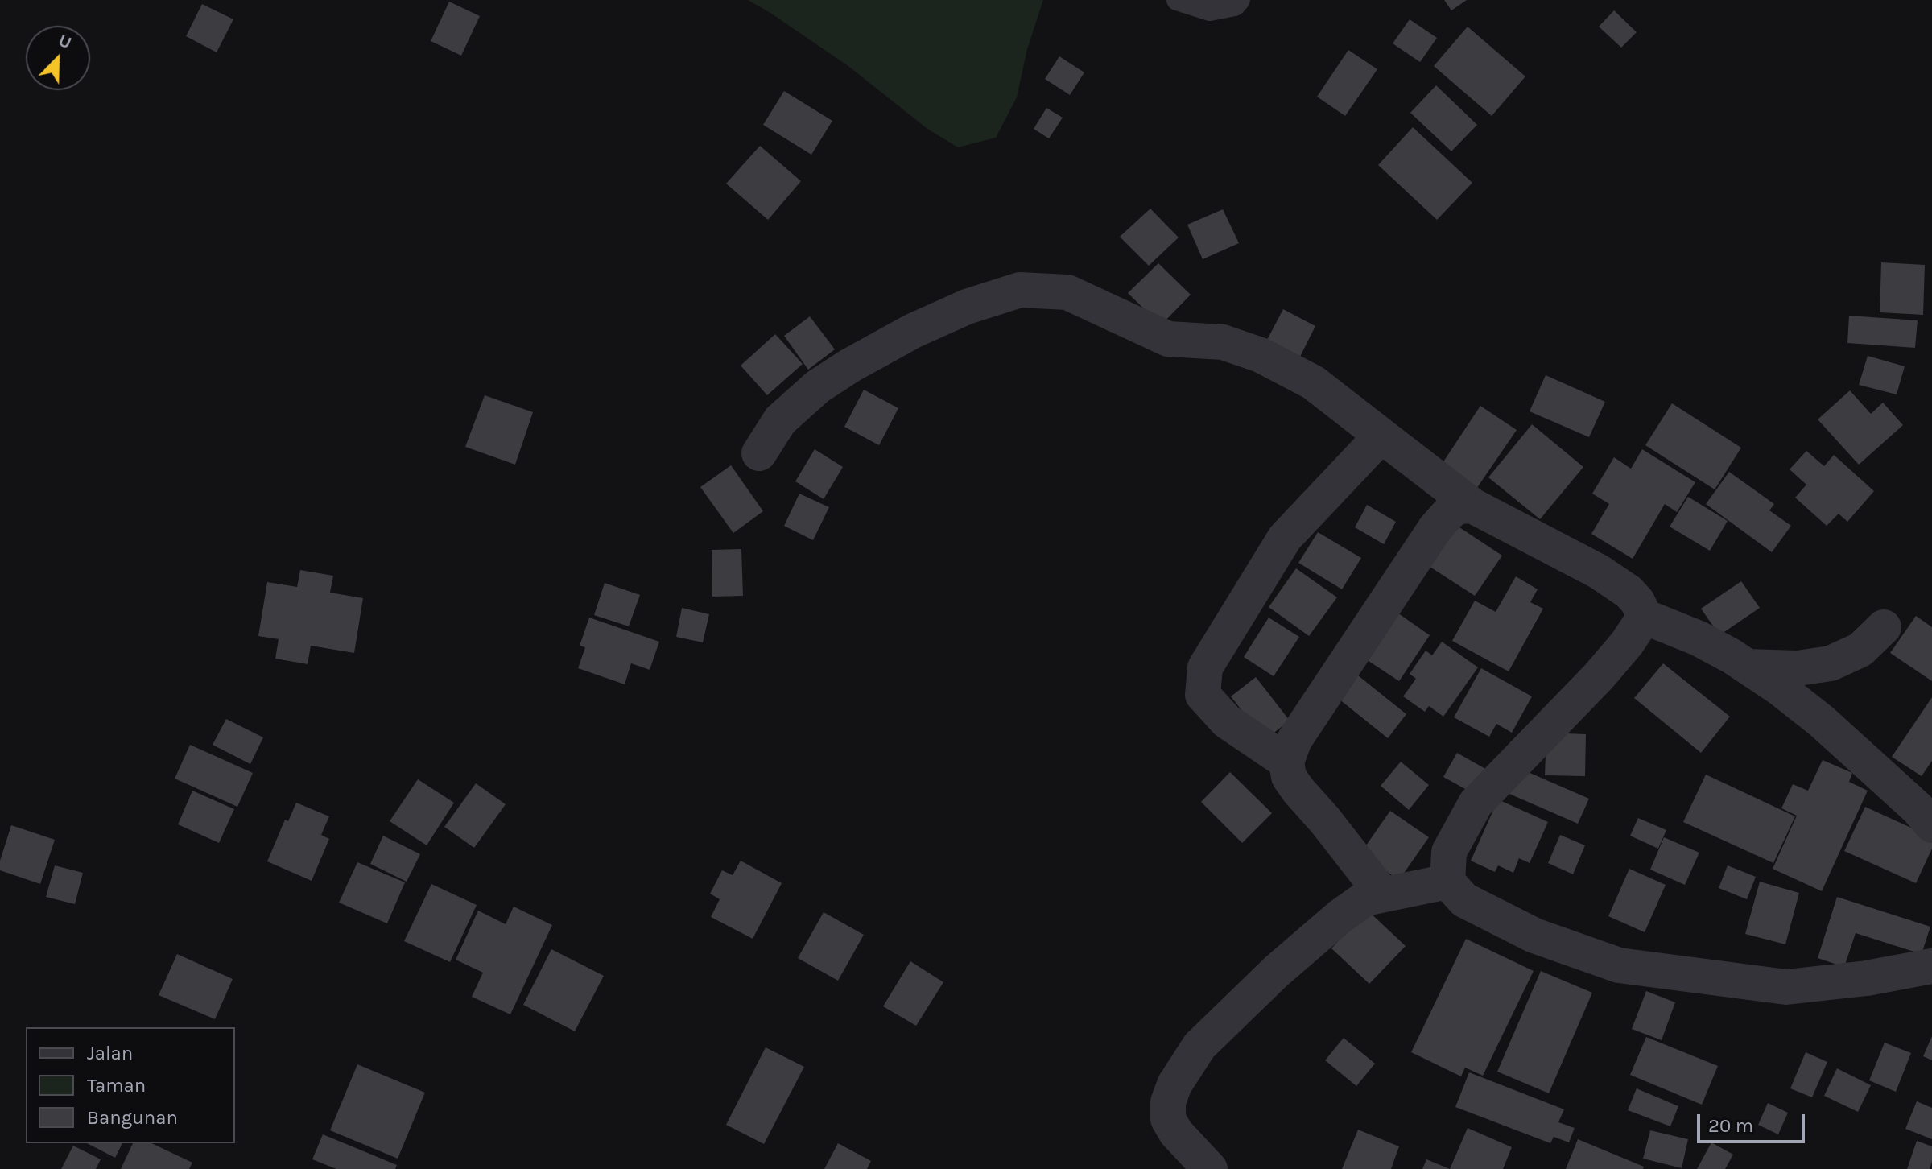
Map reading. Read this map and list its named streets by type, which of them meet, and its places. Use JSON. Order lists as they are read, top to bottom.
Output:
{
  "legend": ["Jalan", "Taman", "Bangunan"],
  "scale_bar": "20 m",
  "north": "top right"
}
